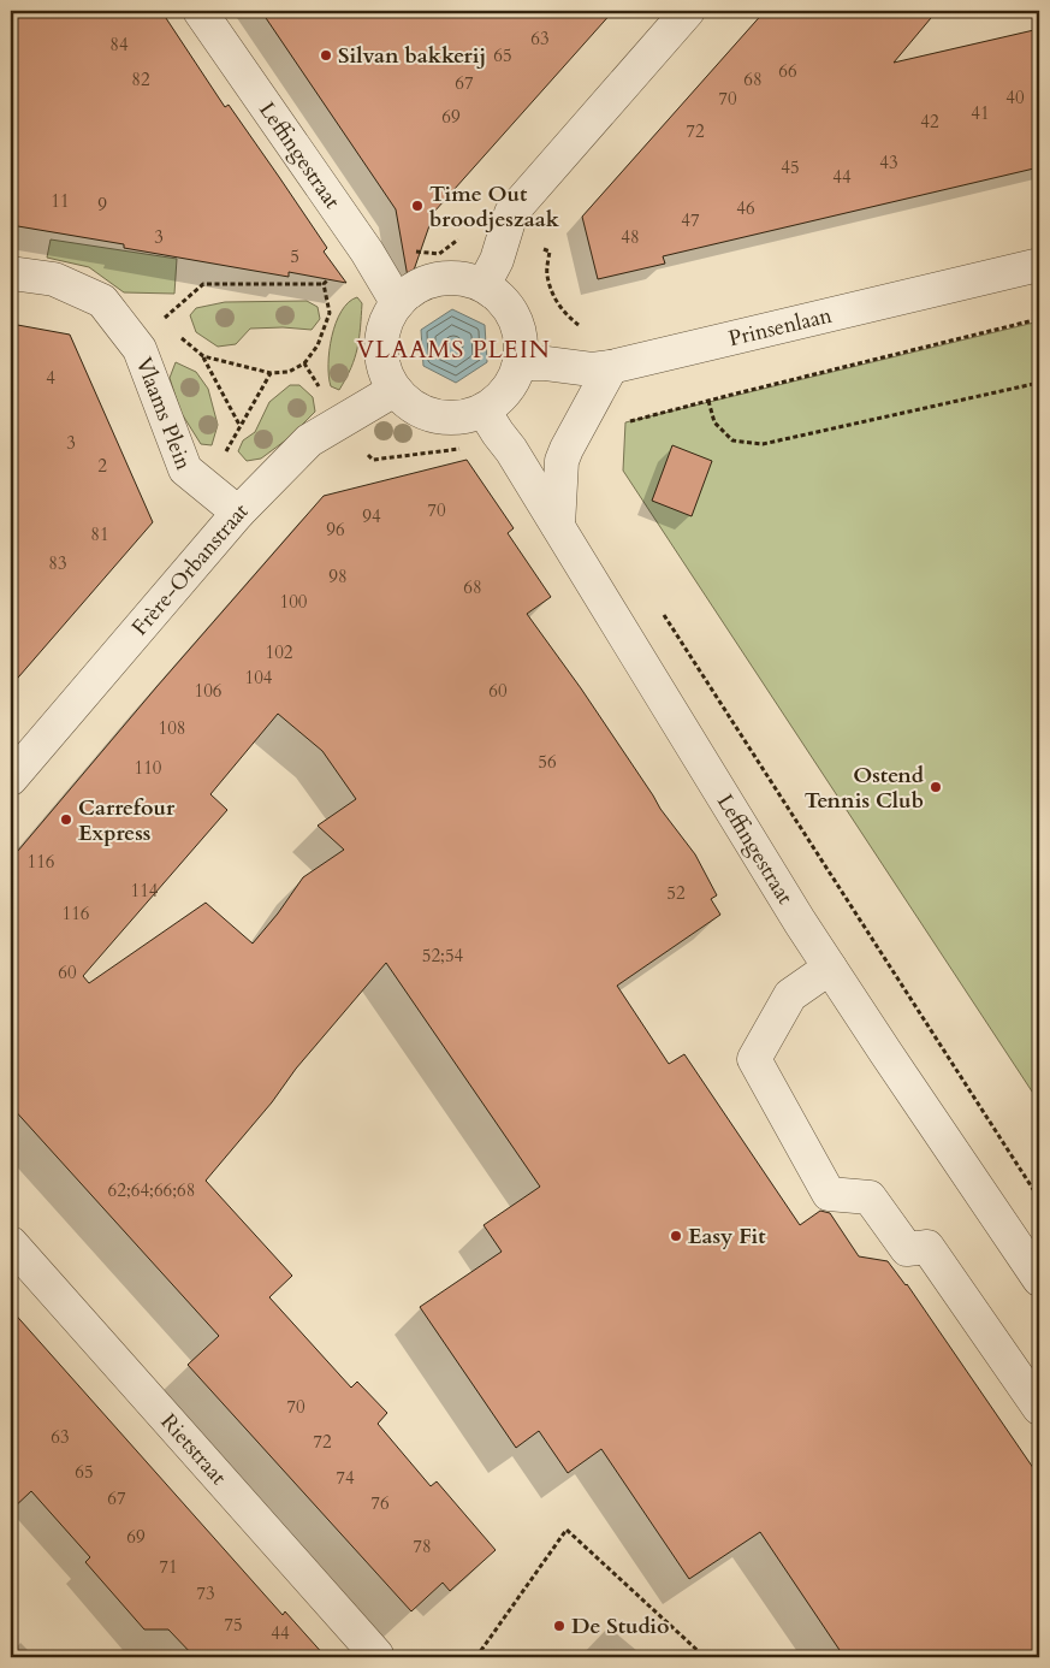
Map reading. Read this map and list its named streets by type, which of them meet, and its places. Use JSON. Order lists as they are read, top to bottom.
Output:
{
  "streets": {
    "street": [
      "Leffingestraat",
      "Prinsenlaan",
      "Vlaams Plein",
      "Frère-Orbanstraat",
      "Rietstraat"
    ]
  },
  "crossings": [
    ["Leffingestraat", "Prinsenlaan"],
    ["Leffingestraat", "Frère-Orbanstraat"],
    ["Prinsenlaan", "Frère-Orbanstraat"],
    ["Vlaams Plein", "Frère-Orbanstraat"]
  ],
  "districts": ["VLAAMS PLEIN"],
  "places": [
    "Silvan bakkerij",
    "Time Out broodjeszaak",
    "Ostend Tennis Club",
    "Carrefour Express",
    "Easy Fit",
    "De Studio"
  ],
  "house_numbers": [
    "63",
    "84",
    "65",
    "66",
    "82",
    "68",
    "67",
    "40",
    "70",
    "41",
    "69",
    "42",
    "72",
    "43",
    "45",
    "44",
    "11",
    "9",
    "46",
    "47",
    "3",
    "48",
    "5",
    "4",
    "3",
    "2",
    "70",
    "94",
    "96",
    "81",
    "83",
    "98",
    "68",
    "100",
    "102",
    "104",
    "106",
    "60",
    "108",
    "56",
    "110",
    "116",
    "114",
    "52",
    "116",
    "52;54",
    "60",
    "62;64;66;68",
    "70",
    "63",
    "72",
    "65",
    "74",
    "67",
    "76",
    "69",
    "78",
    "71",
    "73",
    "75",
    "44"
  ]
}
